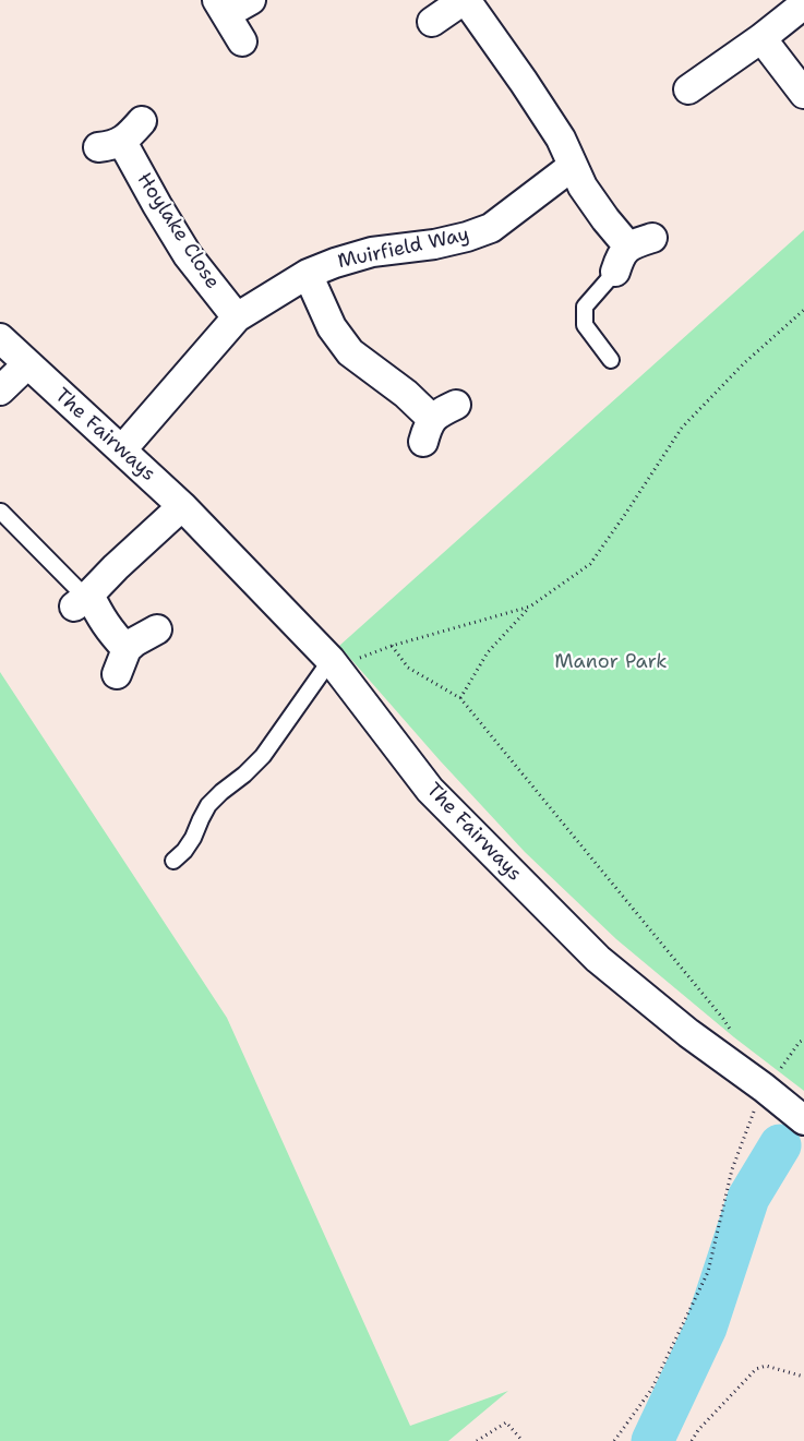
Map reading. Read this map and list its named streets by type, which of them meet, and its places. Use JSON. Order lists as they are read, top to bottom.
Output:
{
  "streets": {
    "street": ["Hoylake Close", "Muirfield Way", "The Fairways"]
  },
  "crossings": [
    ["Hoylake Close", "Muirfield Way"],
    ["Muirfield Way", "The Fairways"]
  ],
  "parks": ["Manor Park"]
}
